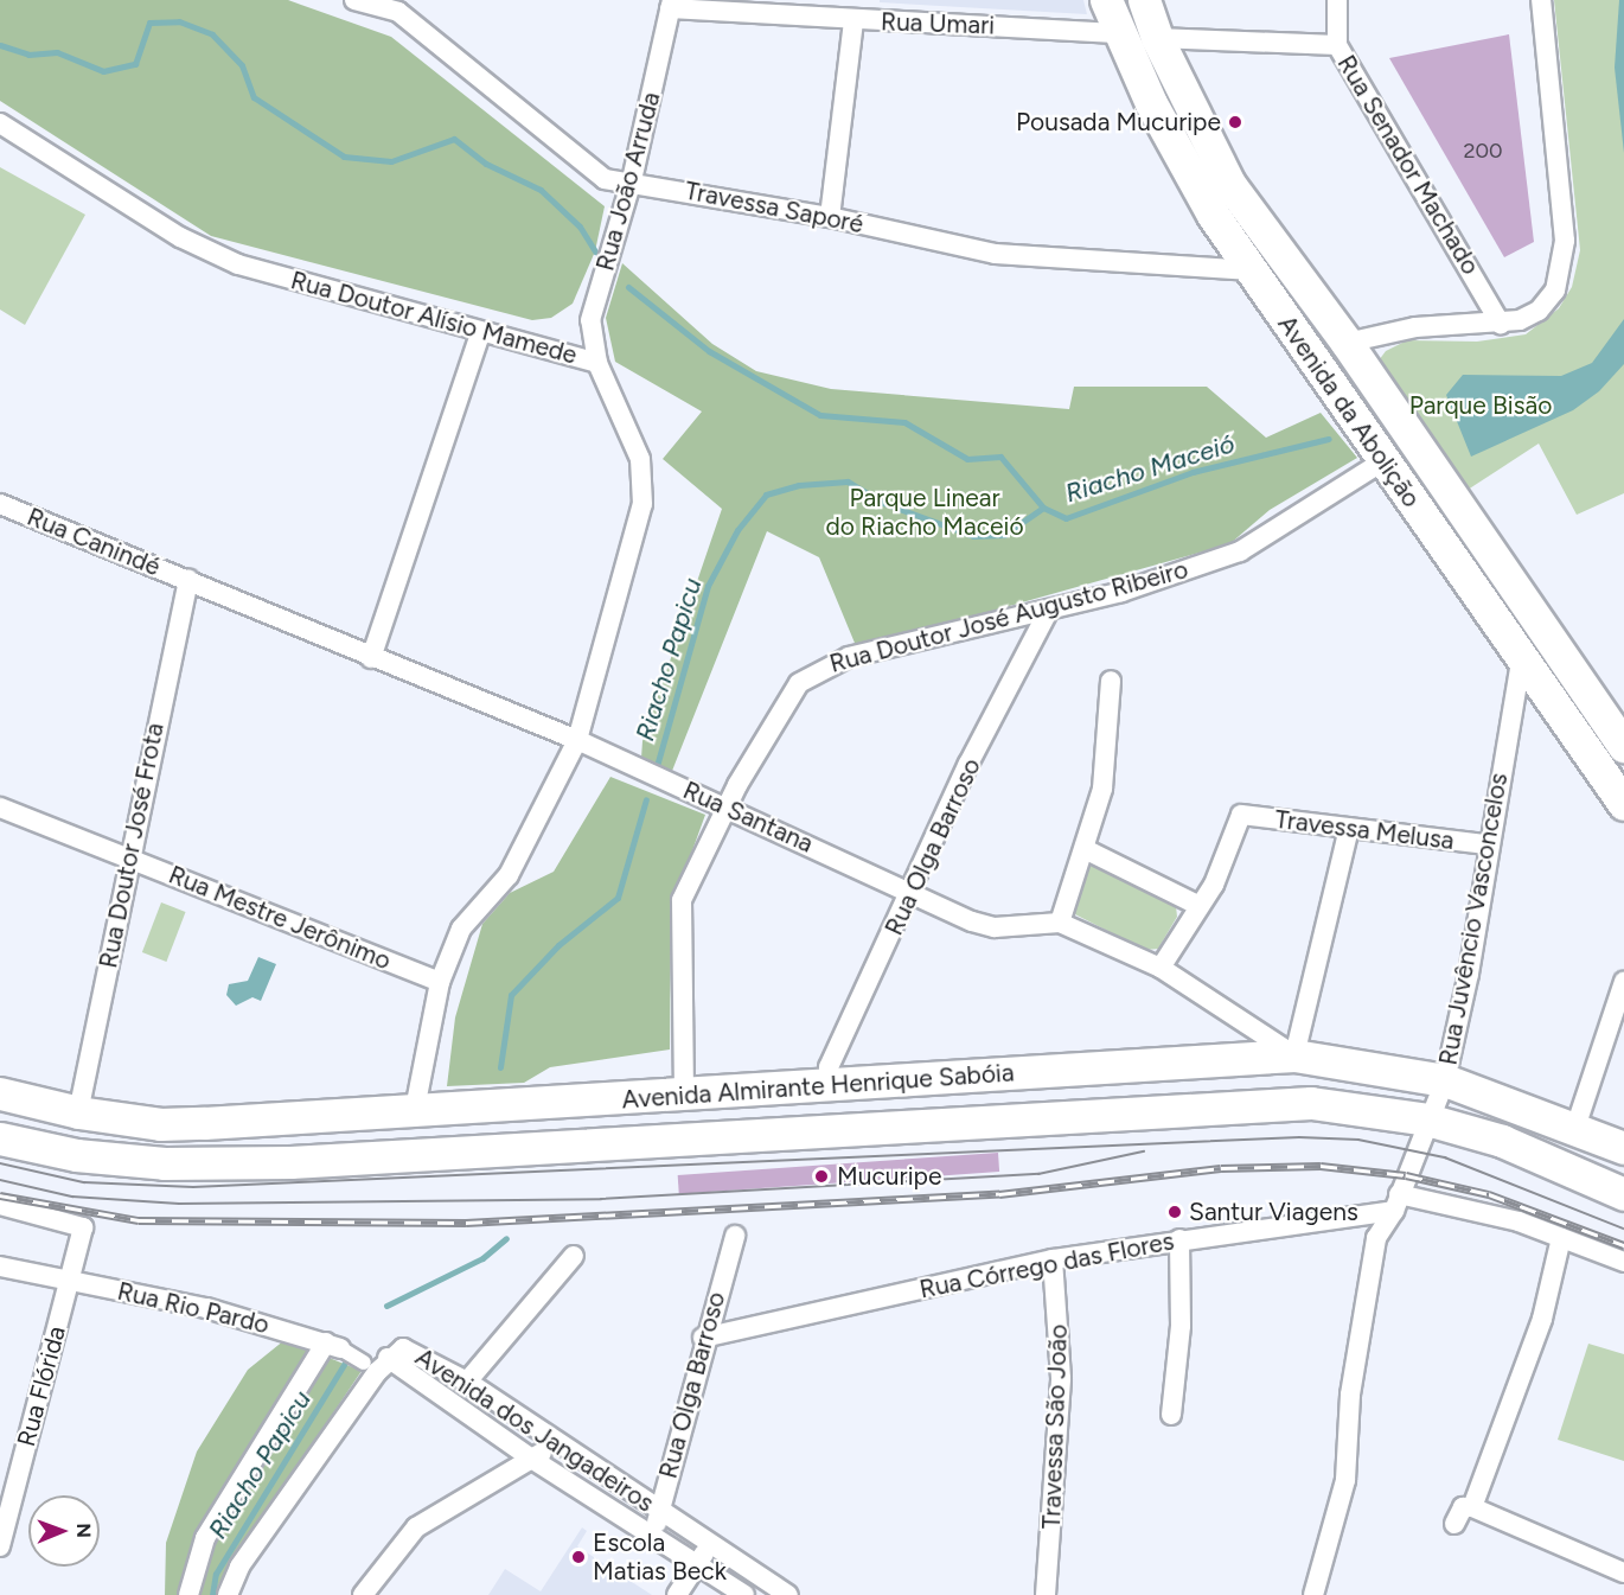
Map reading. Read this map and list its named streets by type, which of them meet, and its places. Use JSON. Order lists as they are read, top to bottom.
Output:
{
  "streets": {
    "main road": ["Avenida da Abolição", "Avenida Almirante Henrique Sabóia"],
    "street": [
      "Rua Umari",
      "Rua Senador Machado",
      "Rua João Arruda",
      "Travessa Saporé",
      "Rua Doutor Alísio Mamede",
      "Rua Canindé",
      "Rua Doutor José Augusto Ribeiro",
      "Rua Santana",
      "Travessa Melusa",
      "Rua Doutor José Frota",
      "Rua Olga Barroso",
      "Rua Mestre Jerônimo",
      "Rua Juvêncio Vasconcelos",
      "Rua Córrego das Flores",
      "Rua Rio Pardo",
      "Rua Flórida",
      "Travessa São João",
      "Avenida dos Jangadeiros"
    ]
  },
  "crossings": [
    ["Rua Umari", "Rua João Arruda"],
    ["Rua Umari", "Avenida da Abolição"],
    ["Rua João Arruda", "Travessa Saporé"],
    ["Rua João Arruda", "Rua Doutor Alísio Mamede"],
    ["Travessa Saporé", "Avenida da Abolição"],
    ["Rua Doutor Alísio Mamede", "Rua Santana"],
    ["Rua Doutor Alísio Mamede", "Rua Mestre Jerônimo"],
    ["Avenida da Abolição", "Rua Doutor José Augusto Ribeiro"],
    ["Avenida da Abolição", "Rua Juvêncio Vasconcelos"],
    ["Rua Canindé", "Rua Santana"],
    ["Rua Canindé", "Rua Doutor José Frota"],
    ["Rua Doutor José Augusto Ribeiro", "Rua Santana"],
    ["Rua Doutor José Augusto Ribeiro", "Rua Olga Barroso"],
    ["Rua Doutor José Augusto Ribeiro", "Avenida Almirante Henrique Sabóia"],
    ["Rua Santana", "Rua Doutor José Frota"],
    ["Rua Santana", "Rua Olga Barroso"],
    ["Rua Santana", "Avenida Almirante Henrique Sabóia"],
    ["Travessa Melusa", "Rua Juvêncio Vasconcelos"],
    ["Rua Doutor José Frota", "Rua Mestre Jerônimo"],
    ["Rua Doutor José Frota", "Avenida Almirante Henrique Sabóia"],
    ["Rua Olga Barroso", "Avenida Almirante Henrique Sabóia"],
    ["Rua Olga Barroso", "Rua Córrego das Flores"],
    ["Rua Olga Barroso", "Avenida dos Jangadeiros"],
    ["Rua Juvêncio Vasconcelos", "Avenida Almirante Henrique Sabóia"],
    ["Rua Juvêncio Vasconcelos", "Rua Córrego das Flores"],
    ["Rua Córrego das Flores", "Travessa São João"],
    ["Rua Rio Pardo", "Rua Flórida"],
    ["Rua Rio Pardo", "Avenida dos Jangadeiros"]
  ],
  "water": ["Riacho Maceió", "Riacho Papicu"],
  "parks": ["Parque Bisão", "Parque Linear do Riacho Maceió"],
  "places": [
    "Pousada Mucuripe",
    "Mucuripe",
    "Santur Viagens",
    "Escola Matias Beck"
  ],
  "house_numbers": ["200"],
  "north": "right"
}
